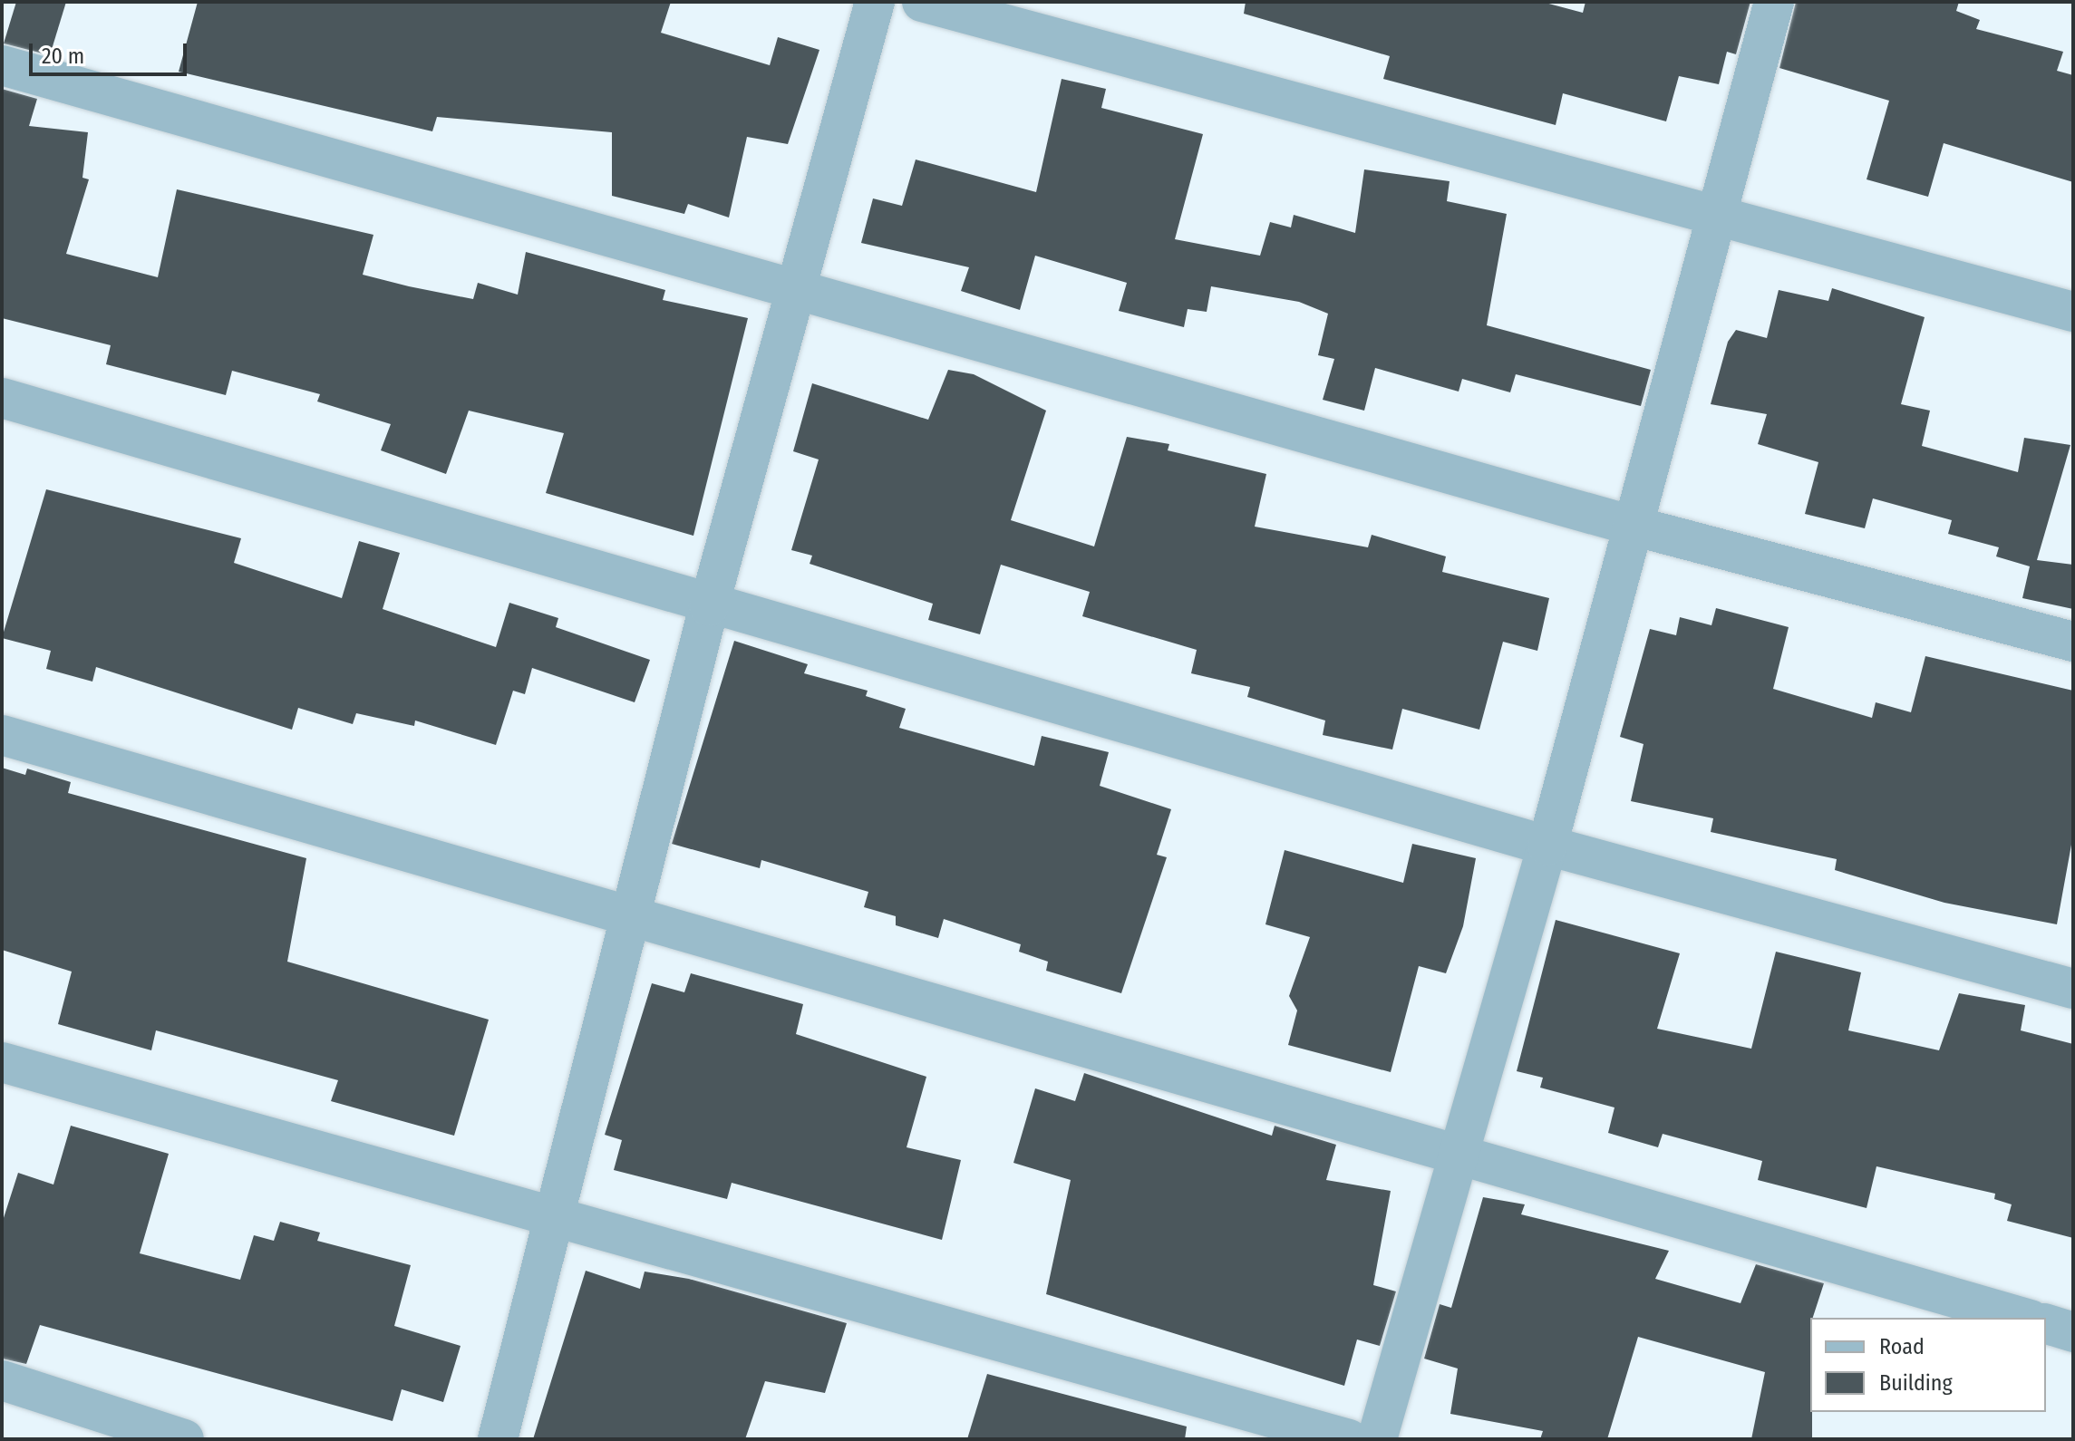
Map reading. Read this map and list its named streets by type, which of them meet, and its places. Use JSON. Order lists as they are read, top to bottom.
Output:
{
  "legend": ["Road", "Building"],
  "scale_bar": "20 m"
}
